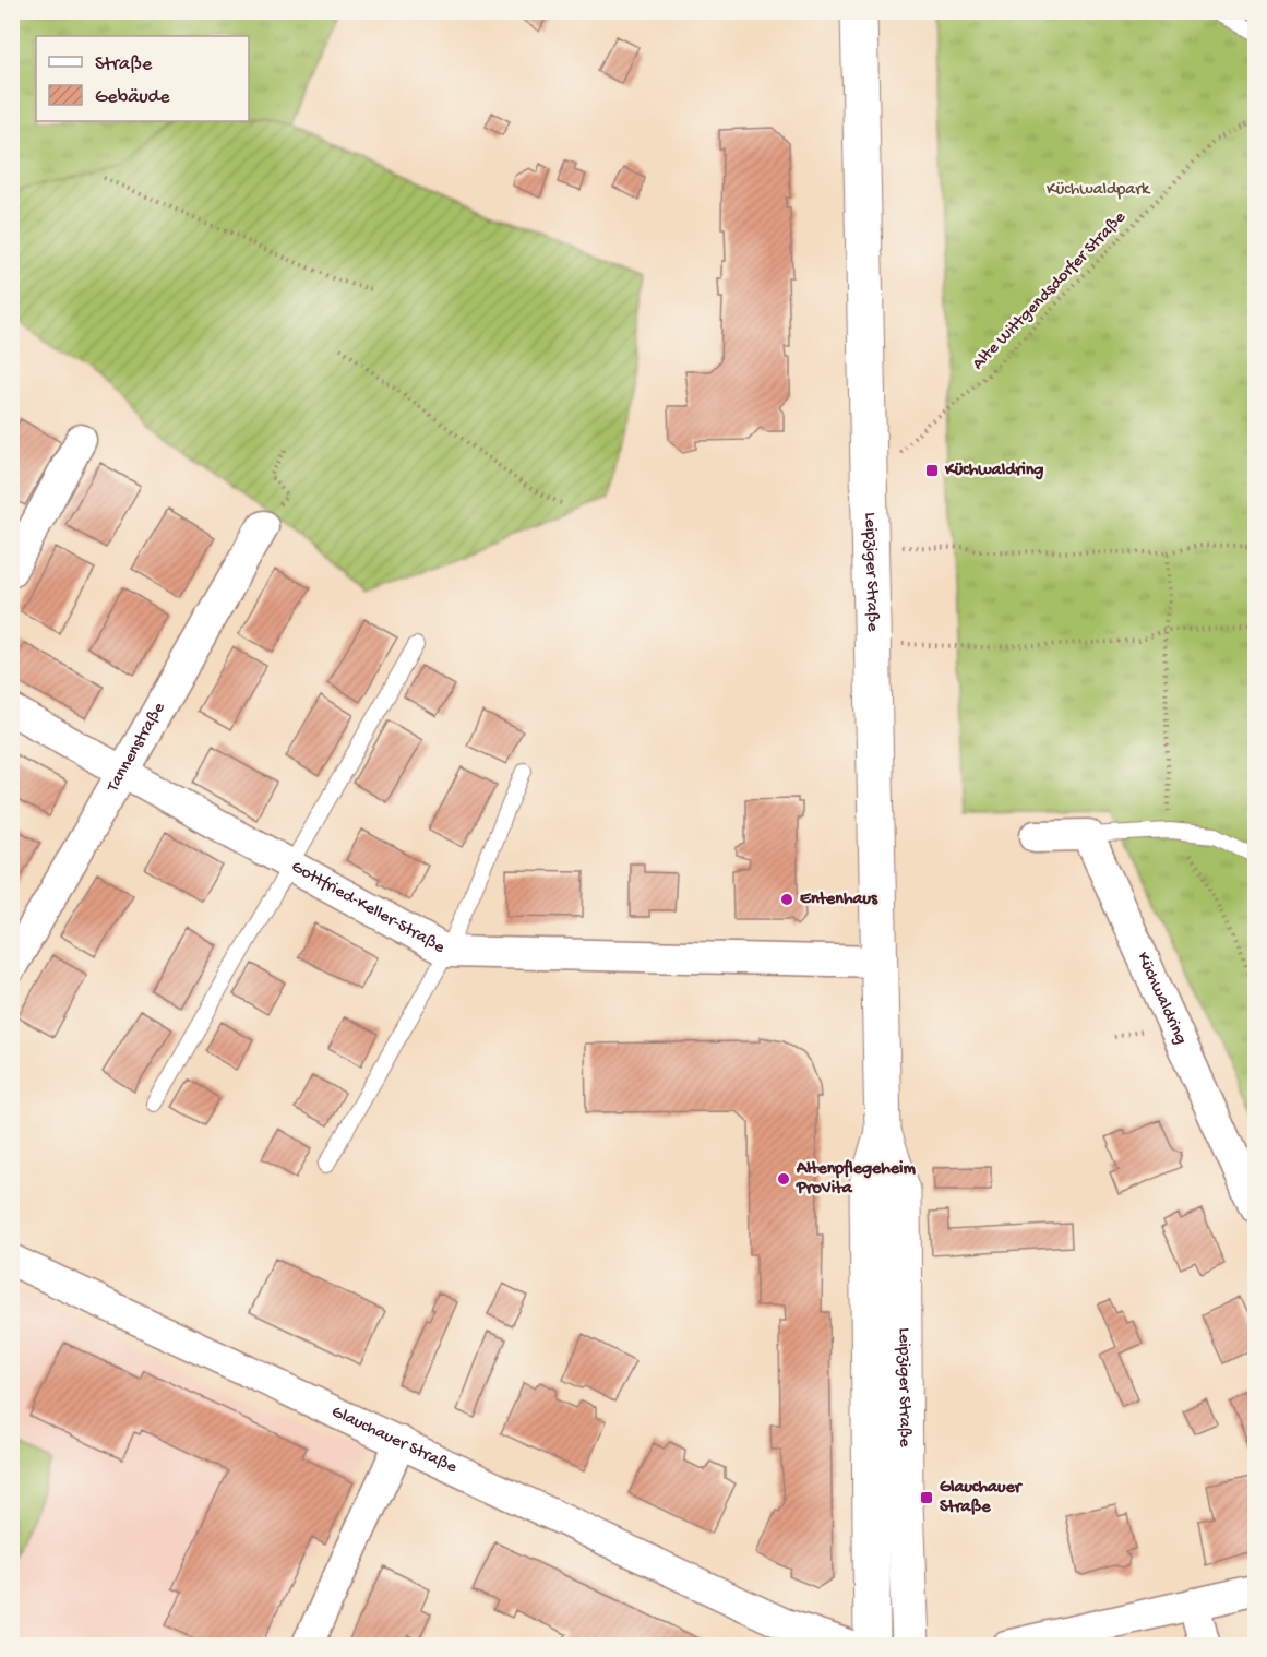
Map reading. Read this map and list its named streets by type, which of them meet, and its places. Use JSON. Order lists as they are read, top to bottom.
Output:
{
  "streets": {
    "main road": ["Leipziger Straße"],
    "street": [
      "Tannenstraße",
      "Gottfried-Keller-Straße",
      "Küchwaldring",
      "Glauchauer Straße"
    ],
    "path": ["Alte Wittgendsdorfer Straße"]
  },
  "crossings": [
    ["Alte Wittgendsdorfer Straße", "Leipziger Straße"],
    ["Leipziger Straße", "Gottfried-Keller-Straße"],
    ["Tannenstraße", "Gottfried-Keller-Straße"]
  ],
  "parks": ["Küchwaldpark"],
  "places": {
    "transit": ["Küchwaldring", "Glauchauer Straße"],
    "other": ["Entenhaus", "Altenpflegeheim ProVita"]
  },
  "legend": ["Straße", "Gebäude"]
}
